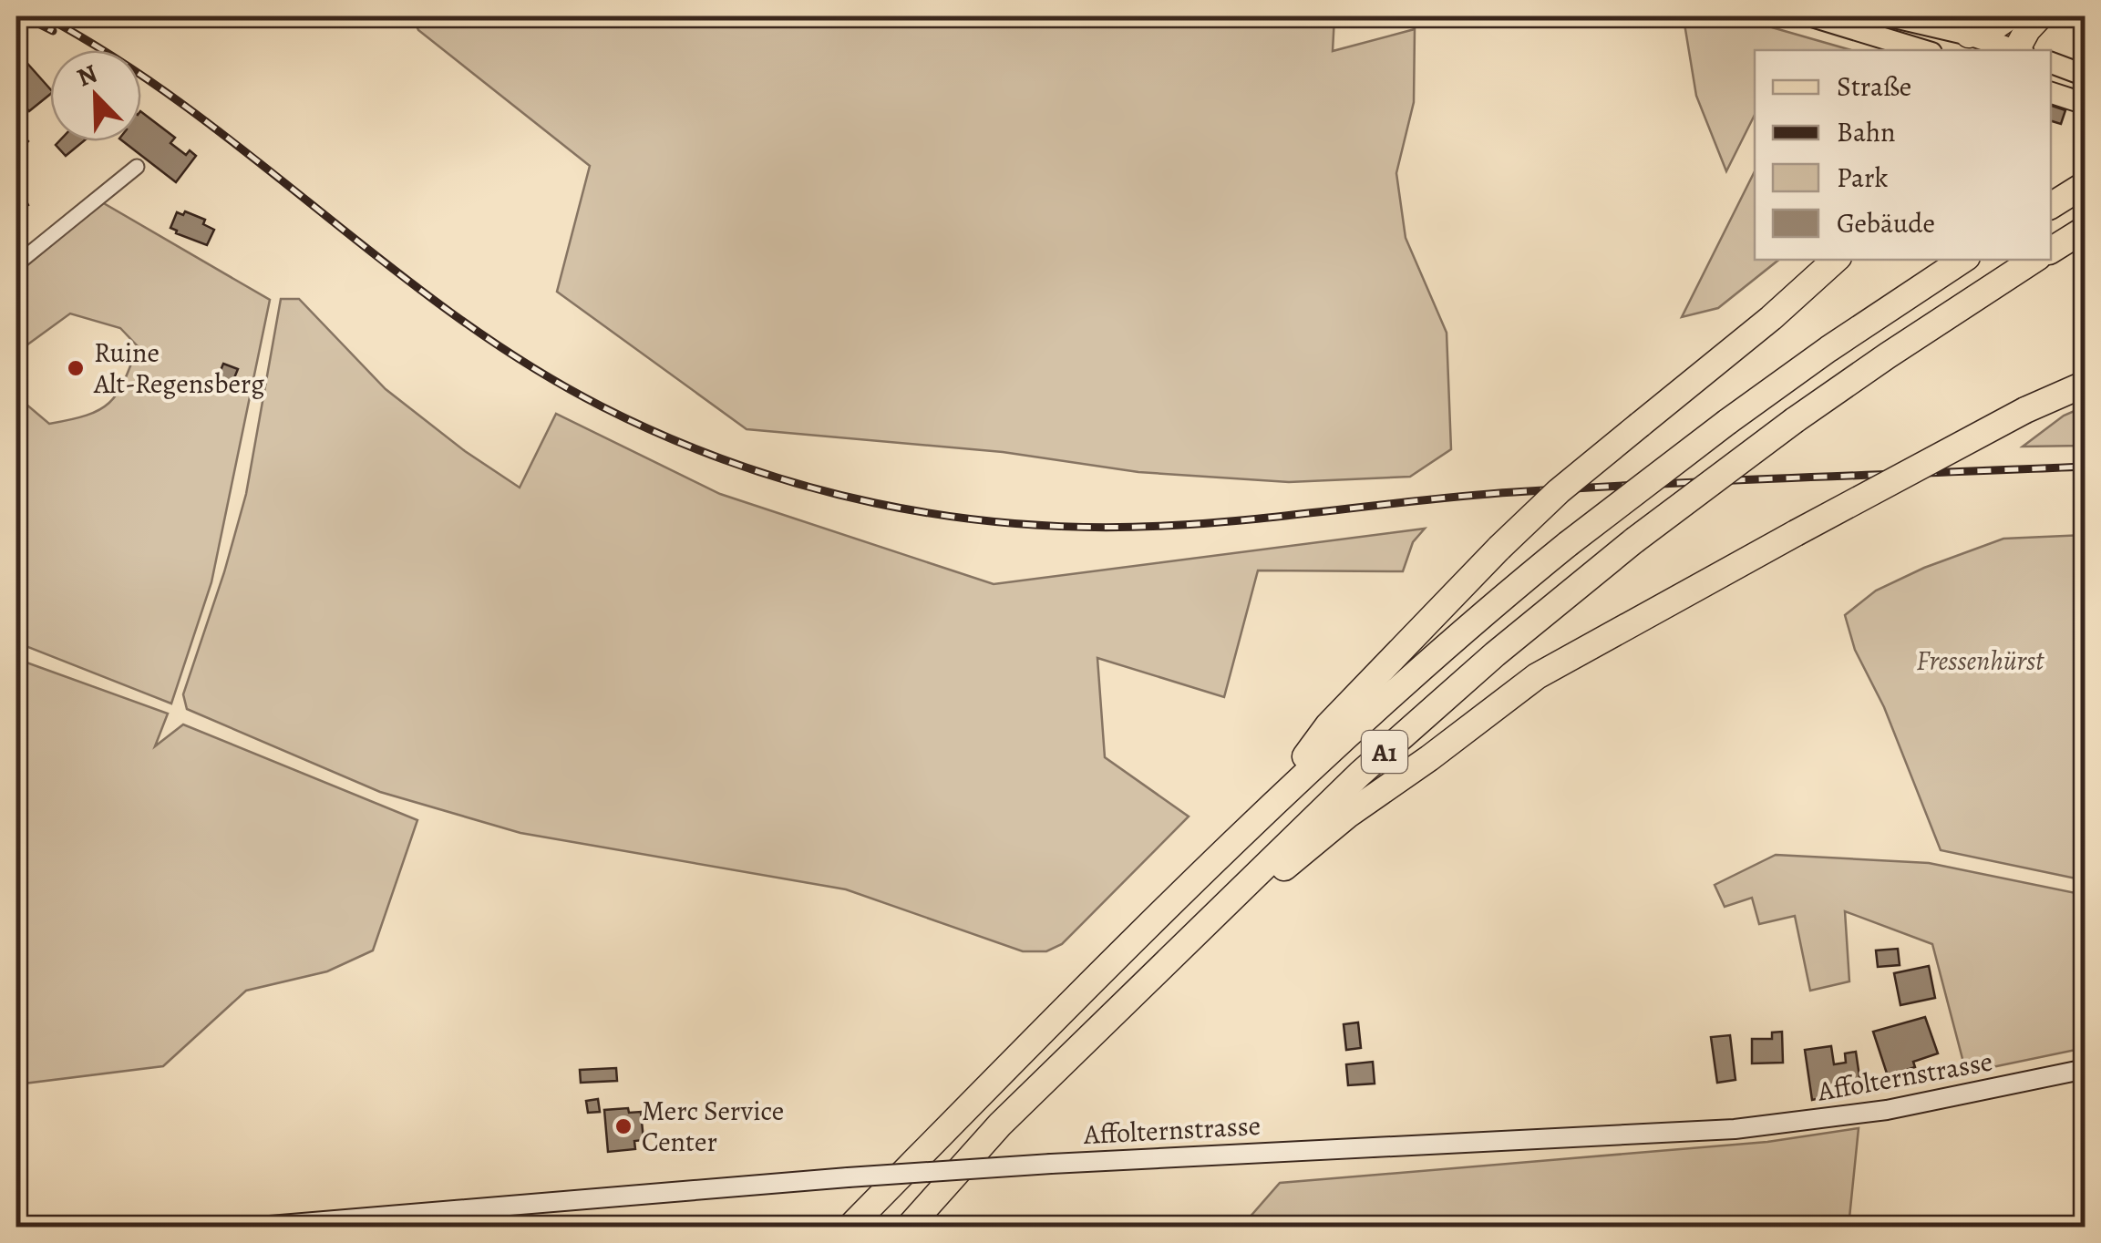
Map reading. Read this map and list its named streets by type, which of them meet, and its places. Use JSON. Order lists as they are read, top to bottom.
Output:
{
  "streets": {
    "highway": ["A1"],
    "street": ["Affolternstrasse"]
  },
  "parks": ["Fressenhürst"],
  "places": ["Ruine Alt-Regensberg", "Merc Service Center"],
  "legend": [
    "Straße",
    "Bahn",
    "Park",
    "Gebäude"
  ],
  "north": "top left"
}
